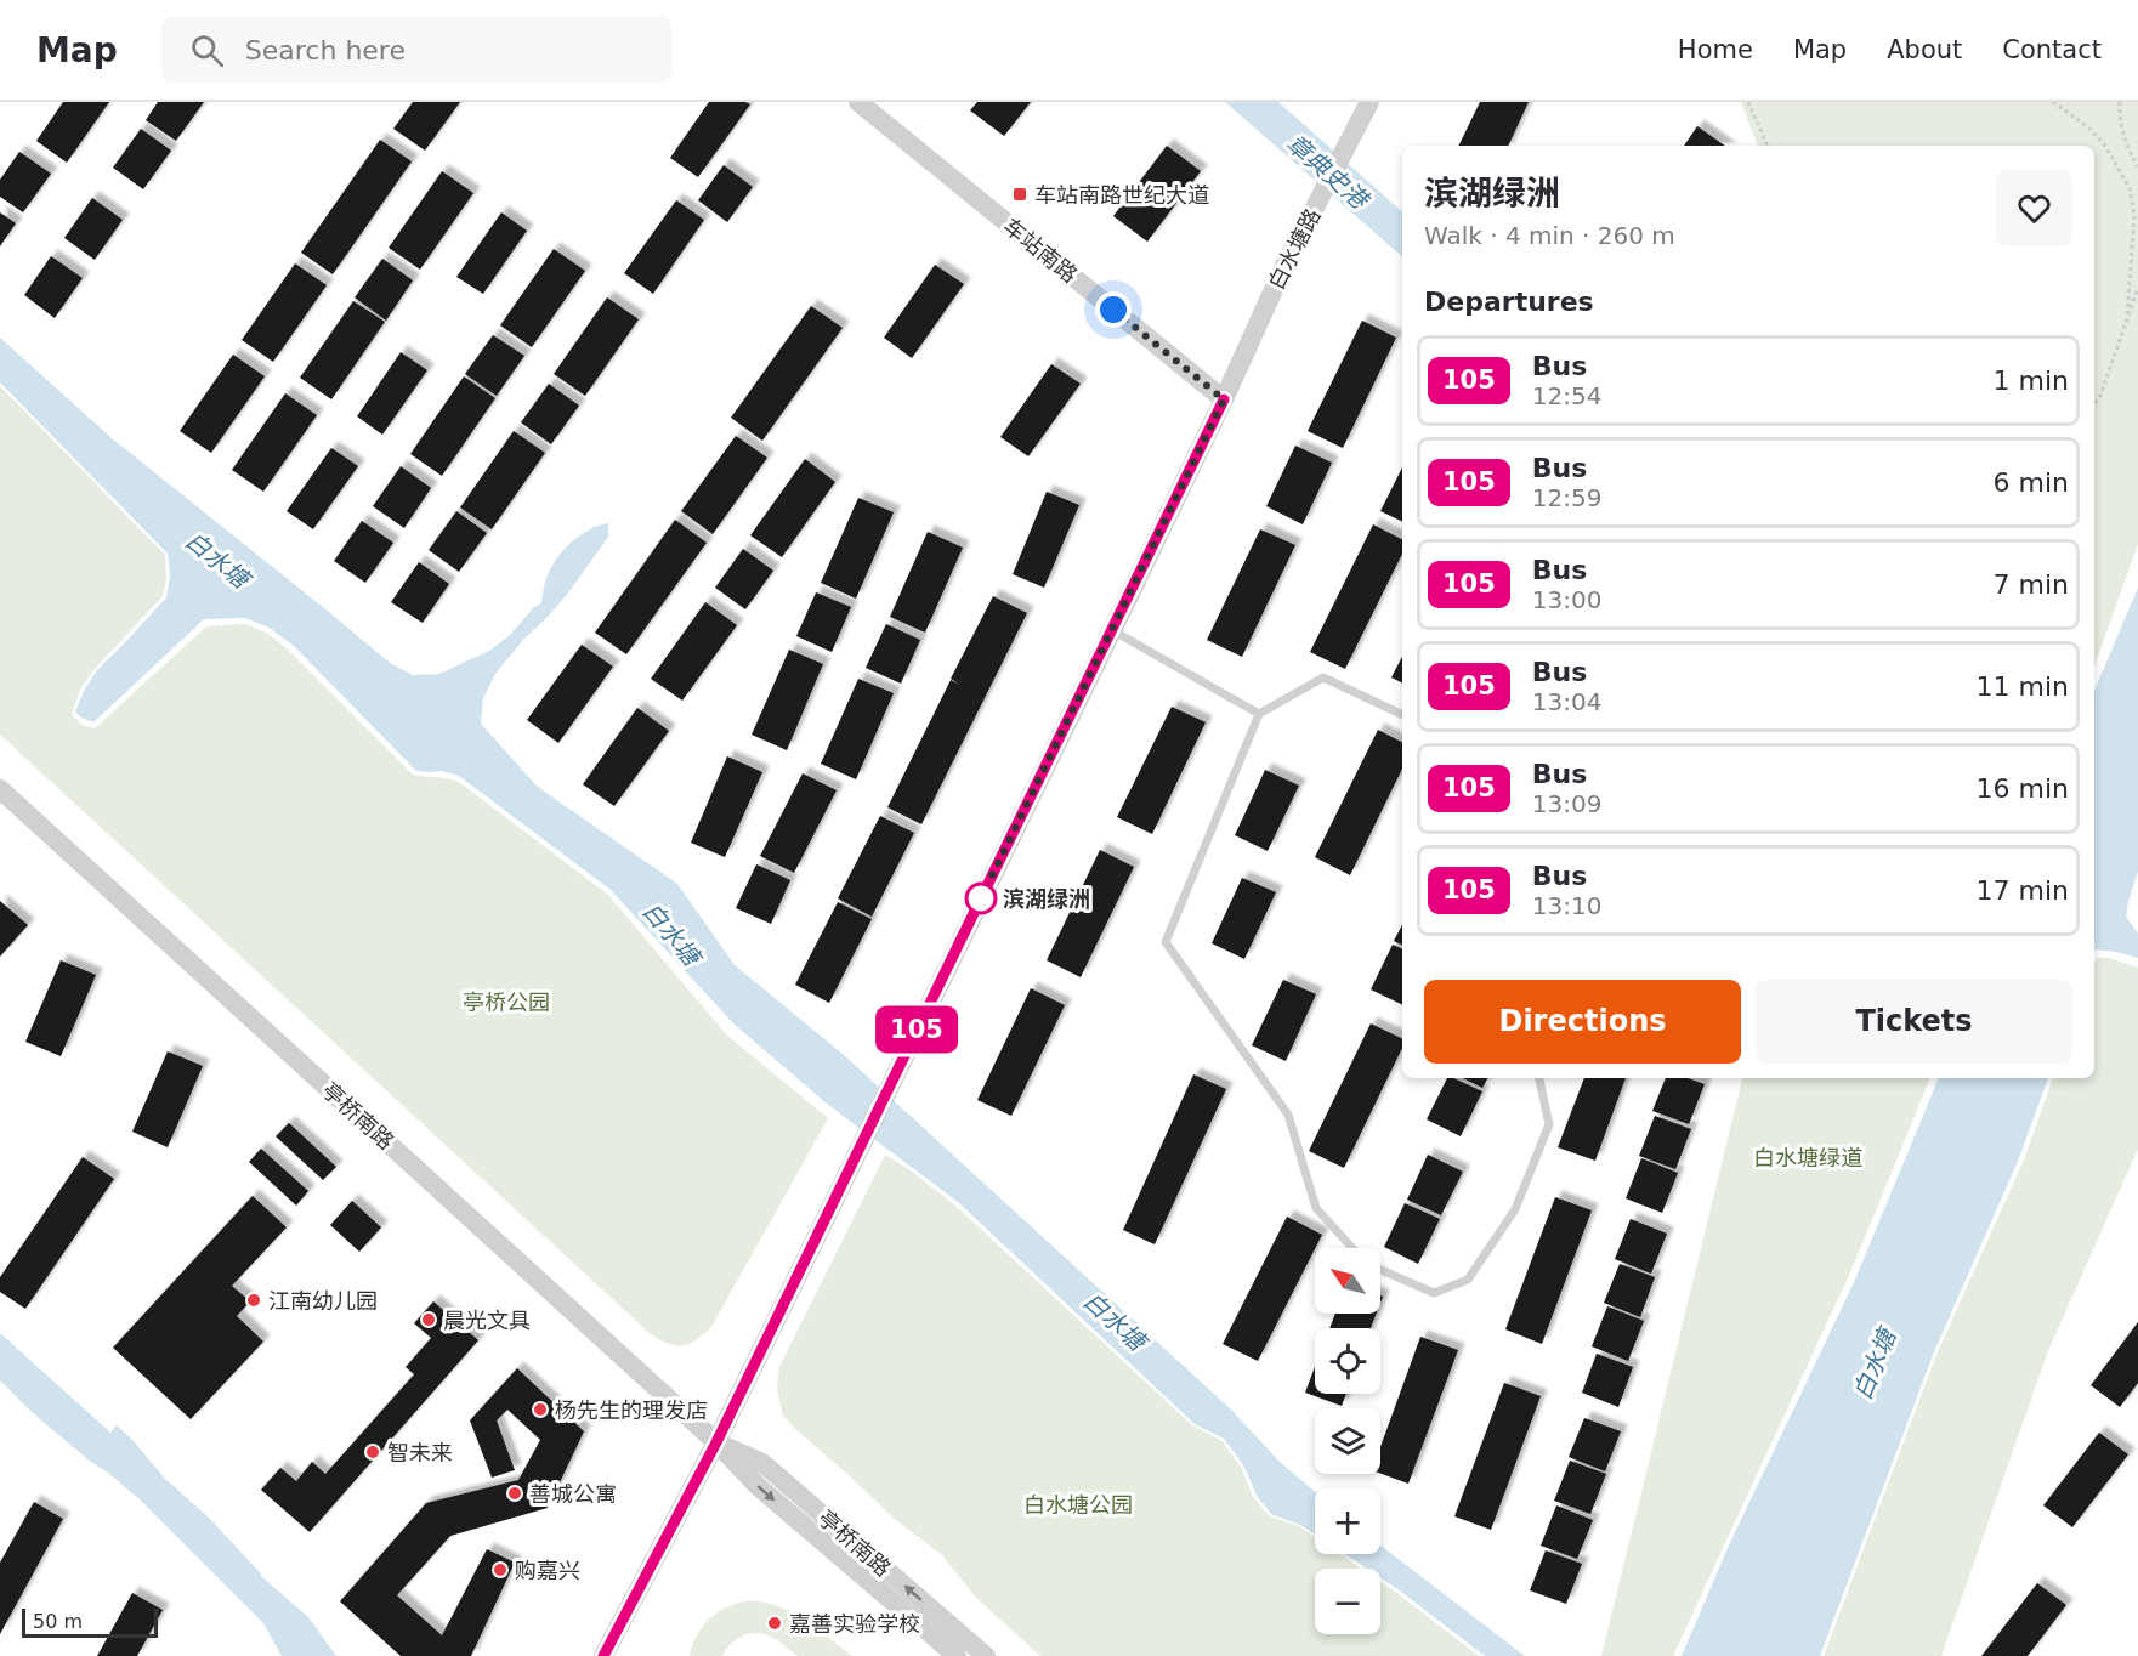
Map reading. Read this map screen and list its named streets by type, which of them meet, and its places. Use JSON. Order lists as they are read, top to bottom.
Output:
{
  "streets": {
    "street": ["白水塘路", "车站南路", "亭桥南路"]
  },
  "crossings": [
    ["白水塘路", "车站南路"],
    ["白水塘路", "亭桥南路"]
  ],
  "water": ["章典史港", "白水塘"],
  "parks": ["亭桥公园", "白水塘绿道", "白水塘公园"],
  "places": {
    "transit": ["车站南路世纪大道"],
    "other": [
      "滨湖绿洲",
      "江南幼儿园",
      "晨光文具",
      "杨先生的理发店",
      "智未来",
      "善城公寓",
      "购嘉兴",
      "嘉善实验学校"
    ]
  },
  "lines": ["bus line 105"],
  "scale_bar": "50 m",
  "north": "top left",
  "page": {
    "header": "Map",
    "search": "Search here",
    "nav": [
      "Home",
      "Map",
      "About",
      "Contact"
    ],
    "on_map": "105",
    "heading": [
      ["滨湖绿洲", "Walk · 4 min · 260 m"],
      "Departures"
    ],
    "list": [
      {
        "mark": "105",
        "name": "Bus",
        "note": "12:54",
        "value": "1 min"
      },
      {
        "mark": "105",
        "name": "Bus",
        "note": "12:59",
        "value": "6 min"
      },
      {
        "mark": "105",
        "name": "Bus",
        "note": "13:00",
        "value": "7 min"
      },
      {
        "mark": "105",
        "name": "Bus",
        "note": "13:04",
        "value": "11 min"
      },
      {
        "mark": "105",
        "name": "Bus",
        "note": "13:09",
        "value": "16 min"
      },
      {
        "mark": "105",
        "name": "Bus",
        "note": "13:10",
        "value": "17 min"
      }
    ],
    "buttons": ["Directions", "Tickets"],
    "map_buttons": ["+", "−"],
    "scale": "50 m"
  }
}
